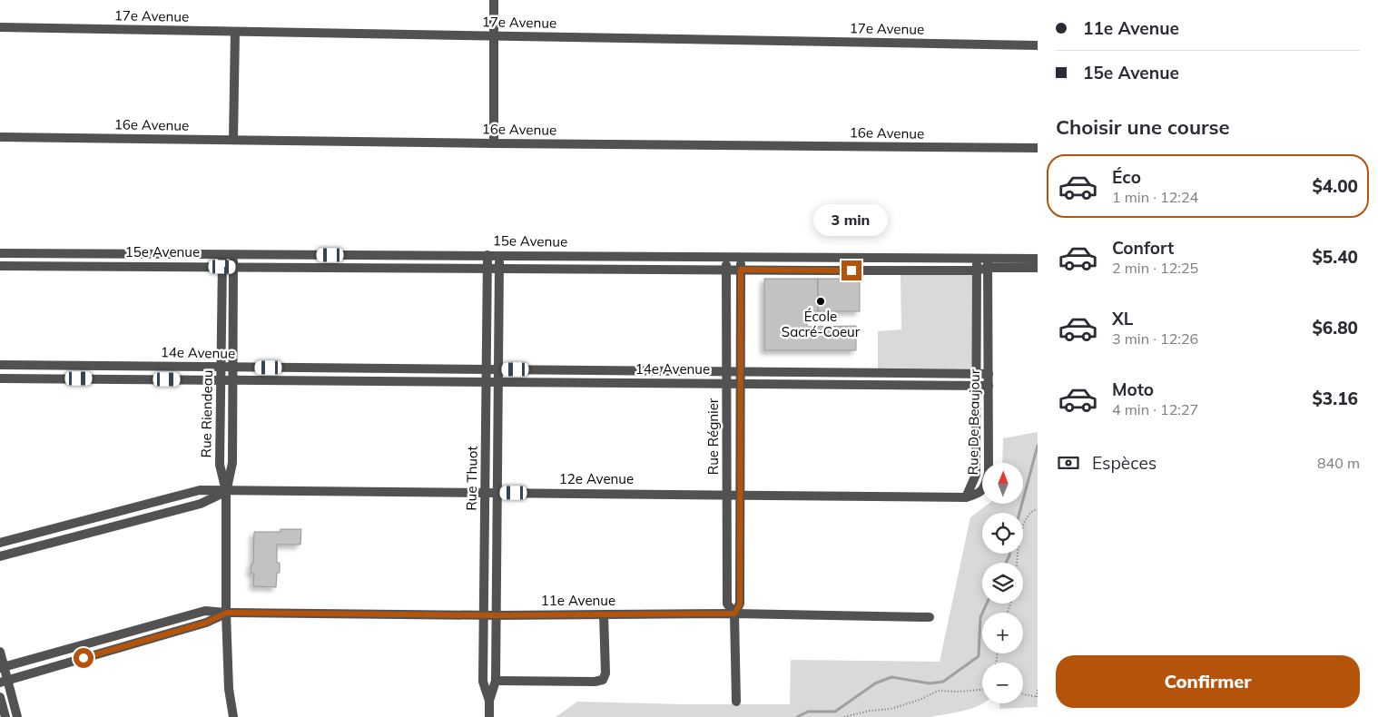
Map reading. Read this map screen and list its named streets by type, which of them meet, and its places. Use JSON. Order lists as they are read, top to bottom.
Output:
{
  "streets": {
    "street": [
      "17e Avenue",
      "16e Avenue",
      "15e Avenue",
      "14e Avenue",
      "Rue Riendeau",
      "Rue De Beaujour",
      "Rue Régnier",
      "Rue Thuot",
      "12e Avenue",
      "11e Avenue"
    ]
  },
  "crossings": [
    ["15e Avenue", "Rue Riendeau"],
    ["15e Avenue", "Rue De Beaujour"],
    ["15e Avenue", "Rue Régnier"],
    ["15e Avenue", "Rue Thuot"],
    ["14e Avenue", "Rue Riendeau"],
    ["14e Avenue", "Rue De Beaujour"],
    ["14e Avenue", "Rue Régnier"],
    ["14e Avenue", "Rue Thuot"],
    ["Rue Riendeau", "12e Avenue"],
    ["Rue Riendeau", "11e Avenue"],
    ["Rue De Beaujour", "12e Avenue"],
    ["Rue Régnier", "12e Avenue"],
    ["Rue Régnier", "11e Avenue"],
    ["Rue Thuot", "12e Avenue"],
    ["Rue Thuot", "11e Avenue"]
  ],
  "places": ["École Sacré-Coeur"],
  "north": "top",
  "page": {
    "banner": ["11e Avenue", "15e Avenue"],
    "heading": "Choisir une course",
    "list": [
      {
        "name": "Éco",
        "note": "1 min · 12:24",
        "value": "$4.00"
      },
      {
        "name": "Confort",
        "note": "2 min · 12:25",
        "value": "$5.40"
      },
      {
        "name": "XL",
        "note": "3 min · 12:26",
        "value": "$6.80"
      },
      {
        "name": "Moto",
        "note": "4 min · 12:27",
        "value": "$3.16"
      }
    ],
    "bubble": "3 min",
    "pay": ["Espèces", "840 m"],
    "map_buttons": ["+", "−"],
    "buttons": "Confirmer"
  }
}
